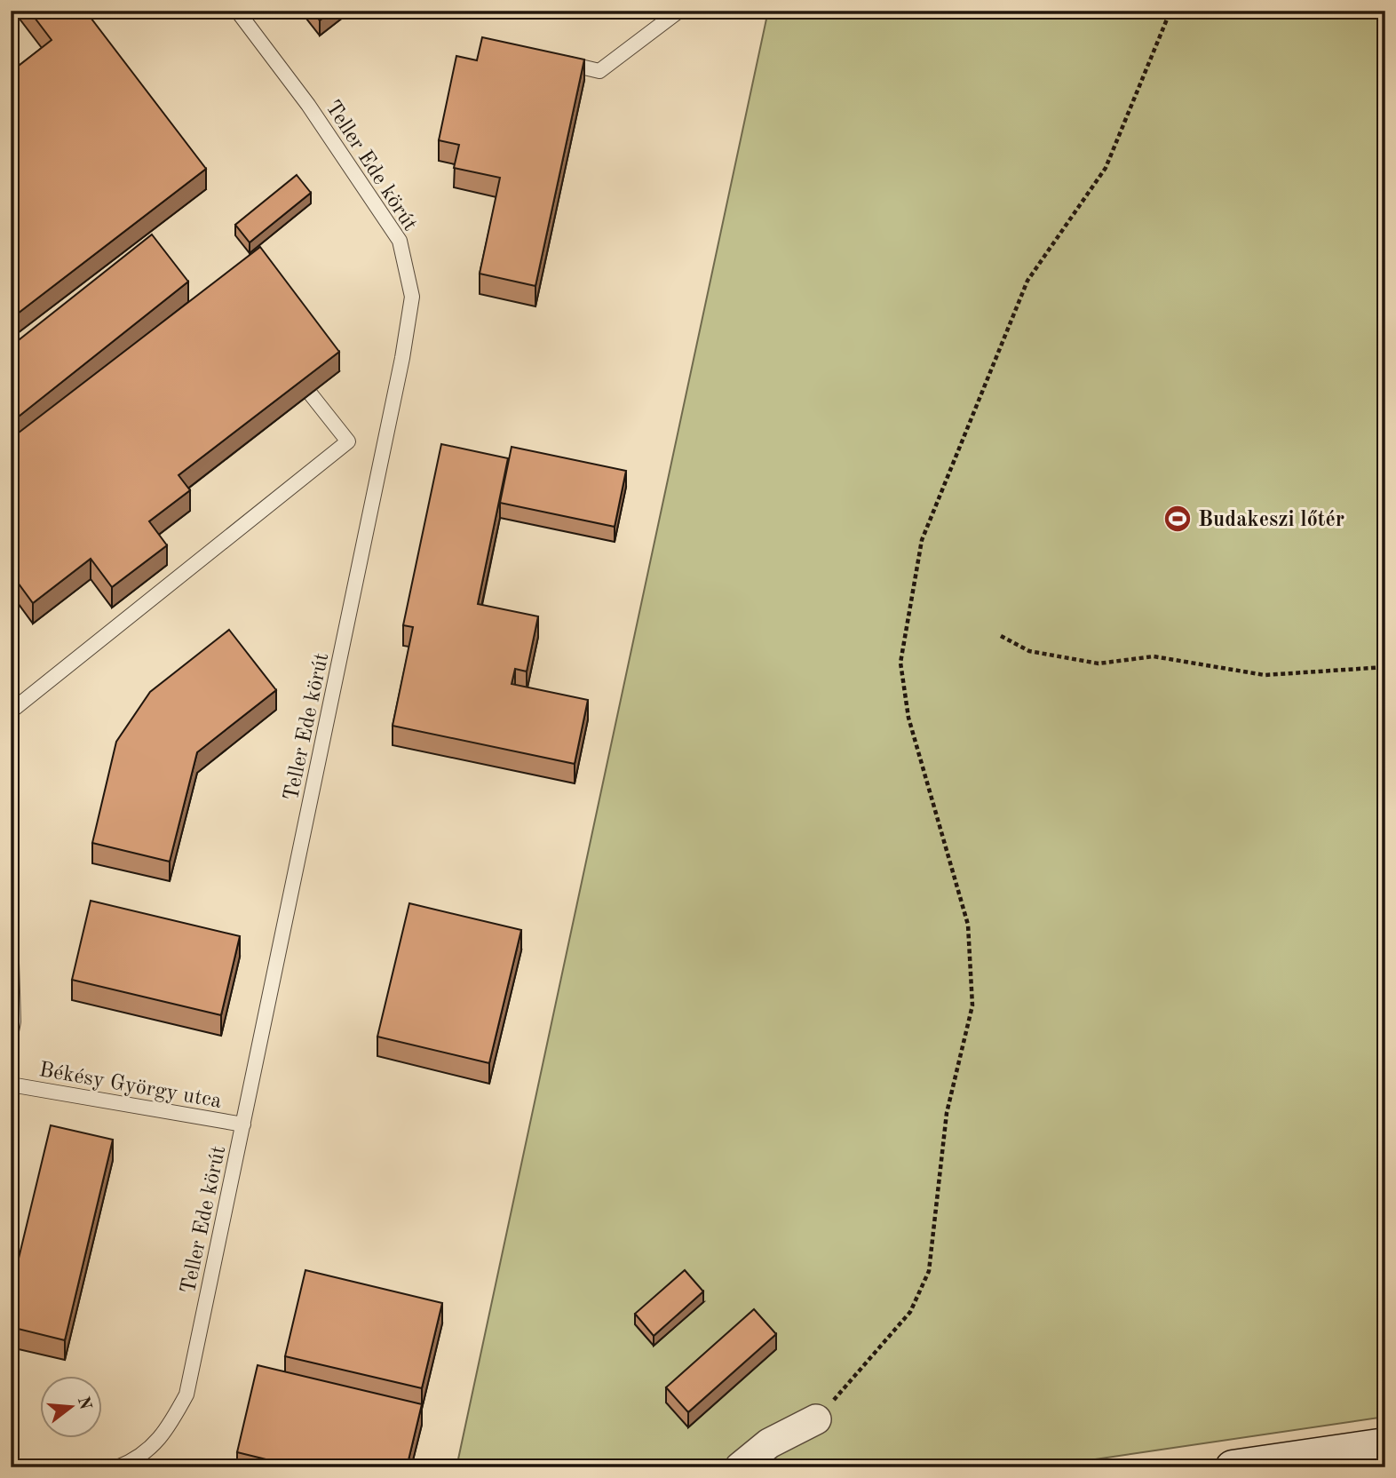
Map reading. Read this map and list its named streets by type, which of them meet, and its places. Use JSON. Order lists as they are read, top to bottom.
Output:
{
  "streets": {
    "lane": ["Teller Ede körút", "Békésy György utca"]
  },
  "crossings": [
    ["Teller Ede körút", "Békésy György utca"]
  ],
  "places": {
    "sports": ["Budakeszi lőtér"]
  },
  "north": "right"
}
